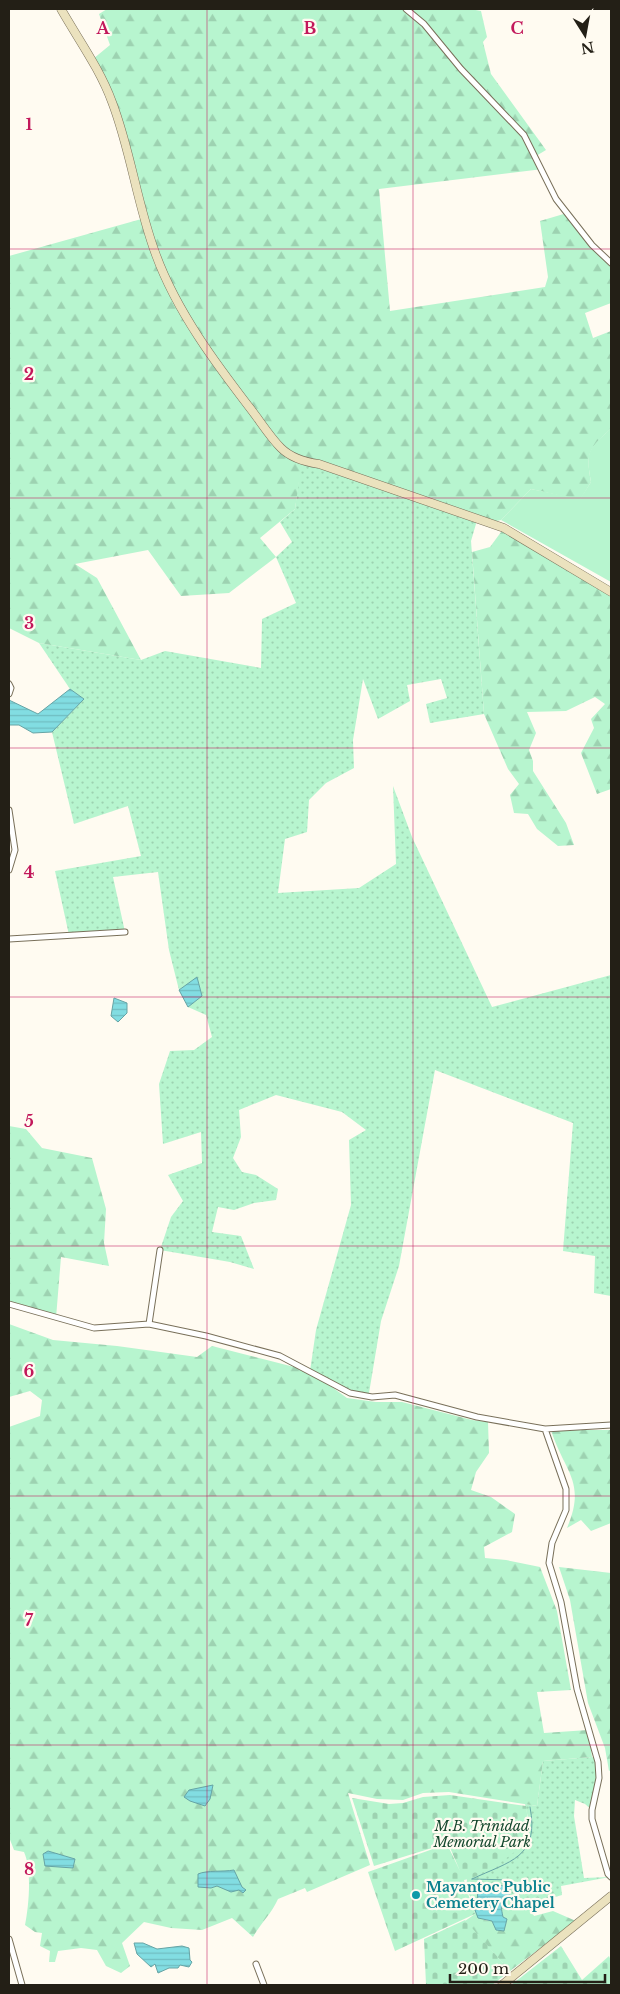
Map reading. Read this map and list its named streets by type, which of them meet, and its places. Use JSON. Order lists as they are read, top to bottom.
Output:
{
  "parks": ["M.B. Trinidad Memorial Park"],
  "places": ["Mayantoc Public Cemetery Chapel"],
  "scale_bar": "200 m",
  "north": "bottom",
  "grid": {
    "columns": ["A", "B", "C"],
    "rows": [
      "1",
      "2",
      "3",
      "4",
      "5",
      "6",
      "7",
      "8"
    ]
  }
}
